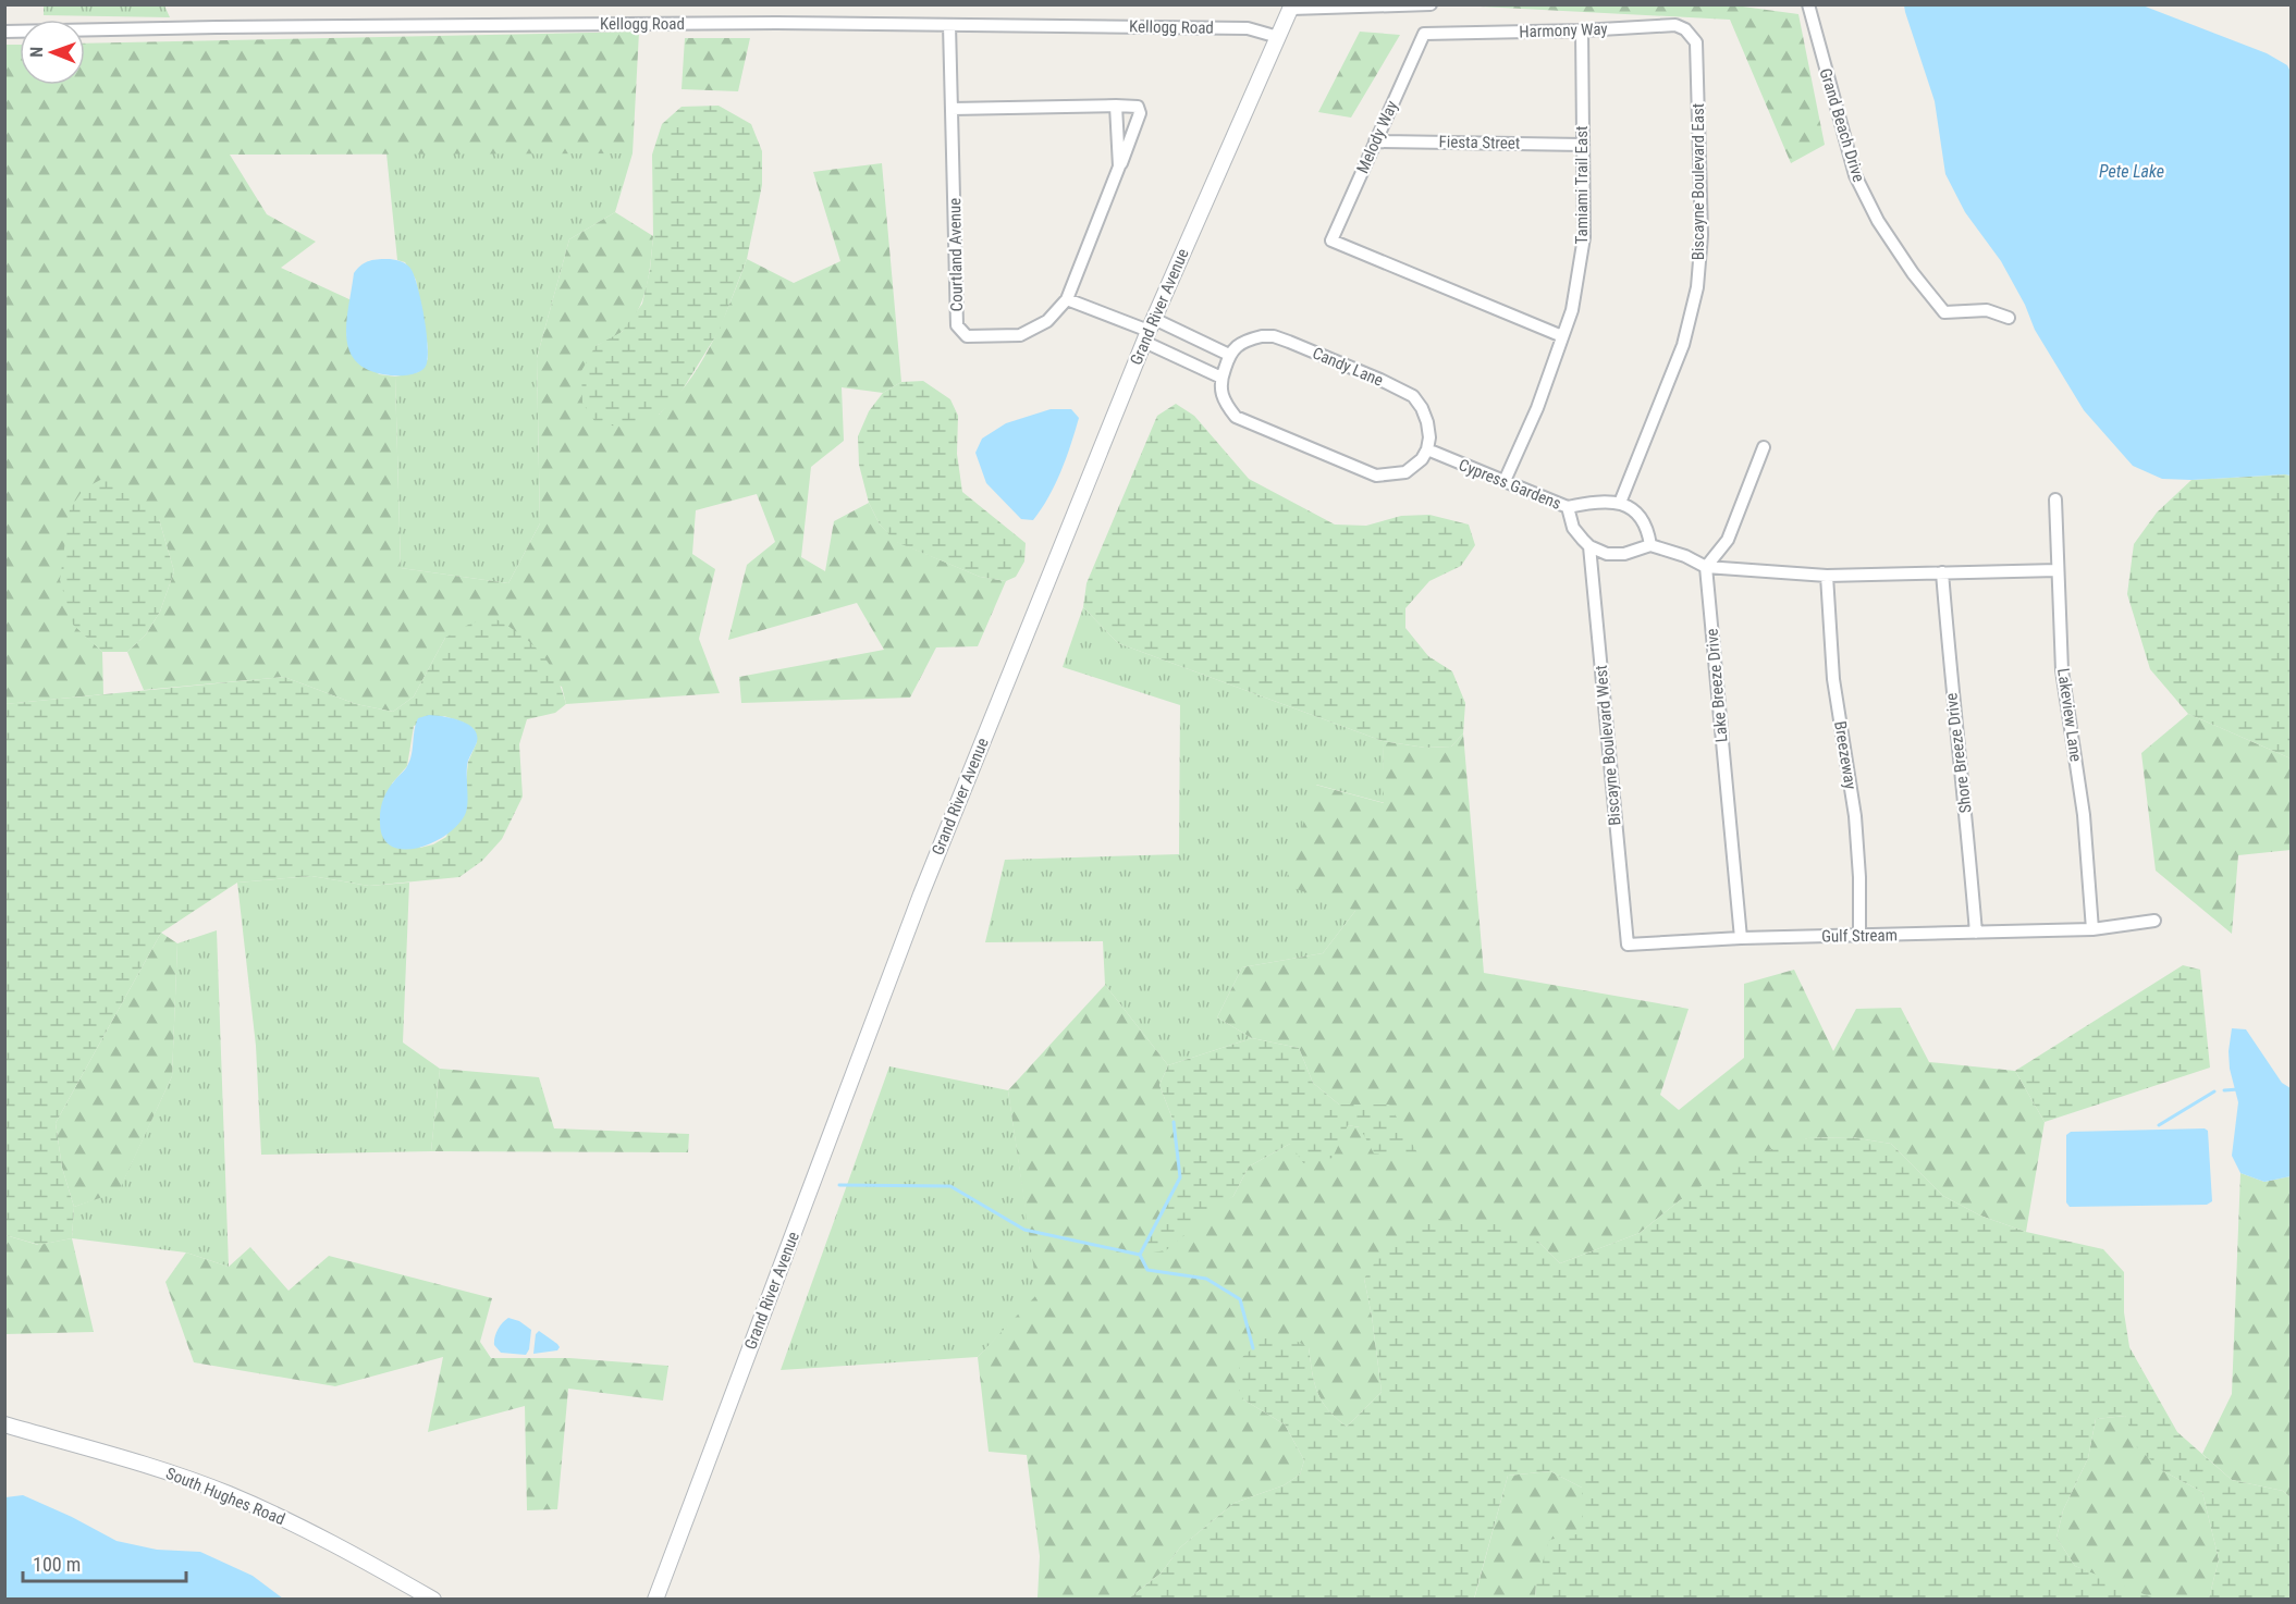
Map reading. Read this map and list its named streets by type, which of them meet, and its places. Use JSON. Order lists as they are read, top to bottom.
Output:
{
  "streets": {
    "main road": ["Grand River Avenue", "South Hughes Road"],
    "street": [
      "Kellogg Road",
      "Harmony Way",
      "Grand Beach Drive",
      "Melody Way",
      "Fiesta Street",
      "Biscayne Boulevard East",
      "Tamiami Trail East",
      "Courtland Avenue",
      "Candy Lane",
      "Cypress Gardens",
      "Lake Breeze Drive",
      "Lakeview Lane",
      "Biscayne Boulevard West",
      "Shore Breeze Drive",
      "Breezeway",
      "Gulf Stream"
    ]
  },
  "crossings": [
    ["Kellogg Road", "Courtland Avenue"],
    ["Kellogg Road", "Grand River Avenue"],
    ["Harmony Way", "Melody Way"],
    ["Harmony Way", "Biscayne Boulevard East"],
    ["Harmony Way", "Tamiami Trail East"],
    ["Melody Way", "Fiesta Street"],
    ["Melody Way", "Tamiami Trail East"],
    ["Fiesta Street", "Tamiami Trail East"],
    ["Tamiami Trail East", "Cypress Gardens"],
    ["Candy Lane", "Cypress Gardens"],
    ["Cypress Gardens", "Biscayne Boulevard West"],
    ["Lake Breeze Drive", "Gulf Stream"],
    ["Lakeview Lane", "Gulf Stream"],
    ["Biscayne Boulevard West", "Gulf Stream"],
    ["Shore Breeze Drive", "Gulf Stream"],
    ["Breezeway", "Gulf Stream"]
  ],
  "water": ["Pete Lake"],
  "scale_bar": "100 m",
  "north": "left"
}
